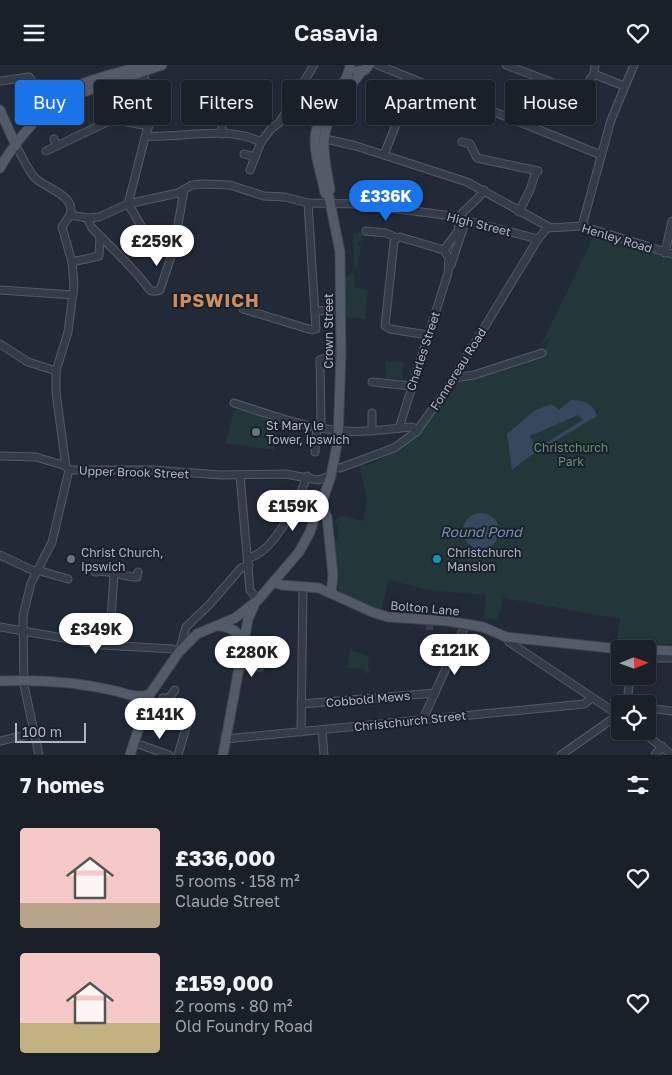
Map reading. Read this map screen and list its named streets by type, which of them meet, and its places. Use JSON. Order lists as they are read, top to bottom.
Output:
{
  "streets": {
    "main road": ["Crown Street", "Bolton Lane"],
    "street": [
      "High Street",
      "Henley Road",
      "Charles Street",
      "Fonnereau Road",
      "Upper Brook Street",
      "Cobbold Mews",
      "Christchurch Street"
    ]
  },
  "crossings": [
    ["High Street", "Crown Street"],
    ["High Street", "Charles Street"],
    ["High Street", "Fonnereau Road"],
    ["Crown Street", "Fonnereau Road"],
    ["Crown Street", "Bolton Lane"],
    ["Fonnereau Road", "Upper Brook Street"]
  ],
  "districts": ["IPSWICH"],
  "water": ["Round Pond"],
  "parks": ["Christchurch Park"],
  "places": ["St Mary le Tower, ipswich", "Christ Church, Ipswich", "Christchurch Mansion"],
  "scale_bar": "100 m",
  "north": "right",
  "page": {
    "header": "Casavia",
    "chip": [
      "Buy",
      "Rent",
      "Filters",
      "New",
      "Apartment",
      "House"
    ],
    "price": [
      "£336K",
      "£259K",
      "£159K",
      "£349K",
      "£121K",
      "£280K",
      "£141K"
    ],
    "scale": "100 m",
    "heading": "7 homes",
    "list": [
      {
        "name": "£336,000",
        "note": "5 rooms · 158 m² · Claude Street"
      },
      {
        "name": "£159,000",
        "note": "2 rooms · 80 m² · Old Foundry Road"
      }
    ]
  }
}
